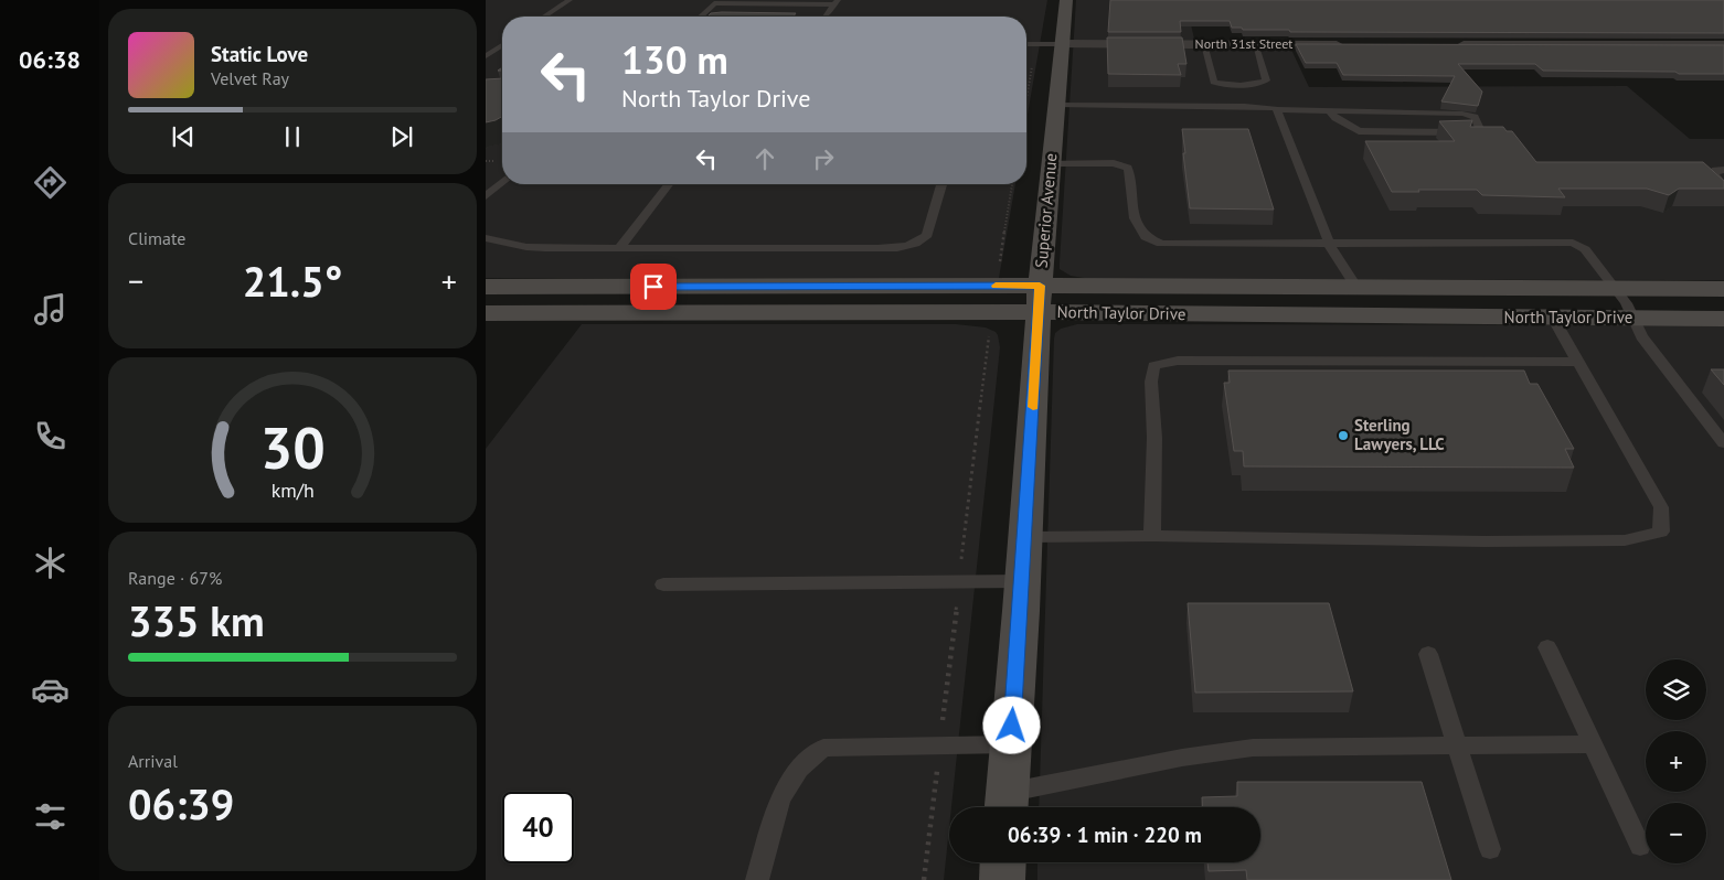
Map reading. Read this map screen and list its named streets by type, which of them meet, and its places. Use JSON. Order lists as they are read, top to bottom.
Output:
{
  "streets": {
    "main road": ["Superior Avenue", "North Taylor Drive"],
    "street": ["North 31st Street"]
  },
  "crossings": [
    ["North 31st Street", "Superior Avenue"],
    ["Superior Avenue", "North Taylor Drive"]
  ],
  "places": ["Sterling Lawyers, LLC"],
  "page": {
    "tabs": "06:38",
    "turn": ["130 m", "North Taylor Drive"],
    "song": ["Static Love", "Velvet Ray"],
    "tile": [
      "Climate",
      ["Range · 67%", "335 km"],
      ["Arrival", "06:39"]
    ],
    "heat": ["−", "21.5°", "+"],
    "map_buttons": ["+", "−"],
    "limit": "40",
    "trip": "06:39 · 1 min · 220 m",
    "gauge": ["30", "km/h"]
  }
}
